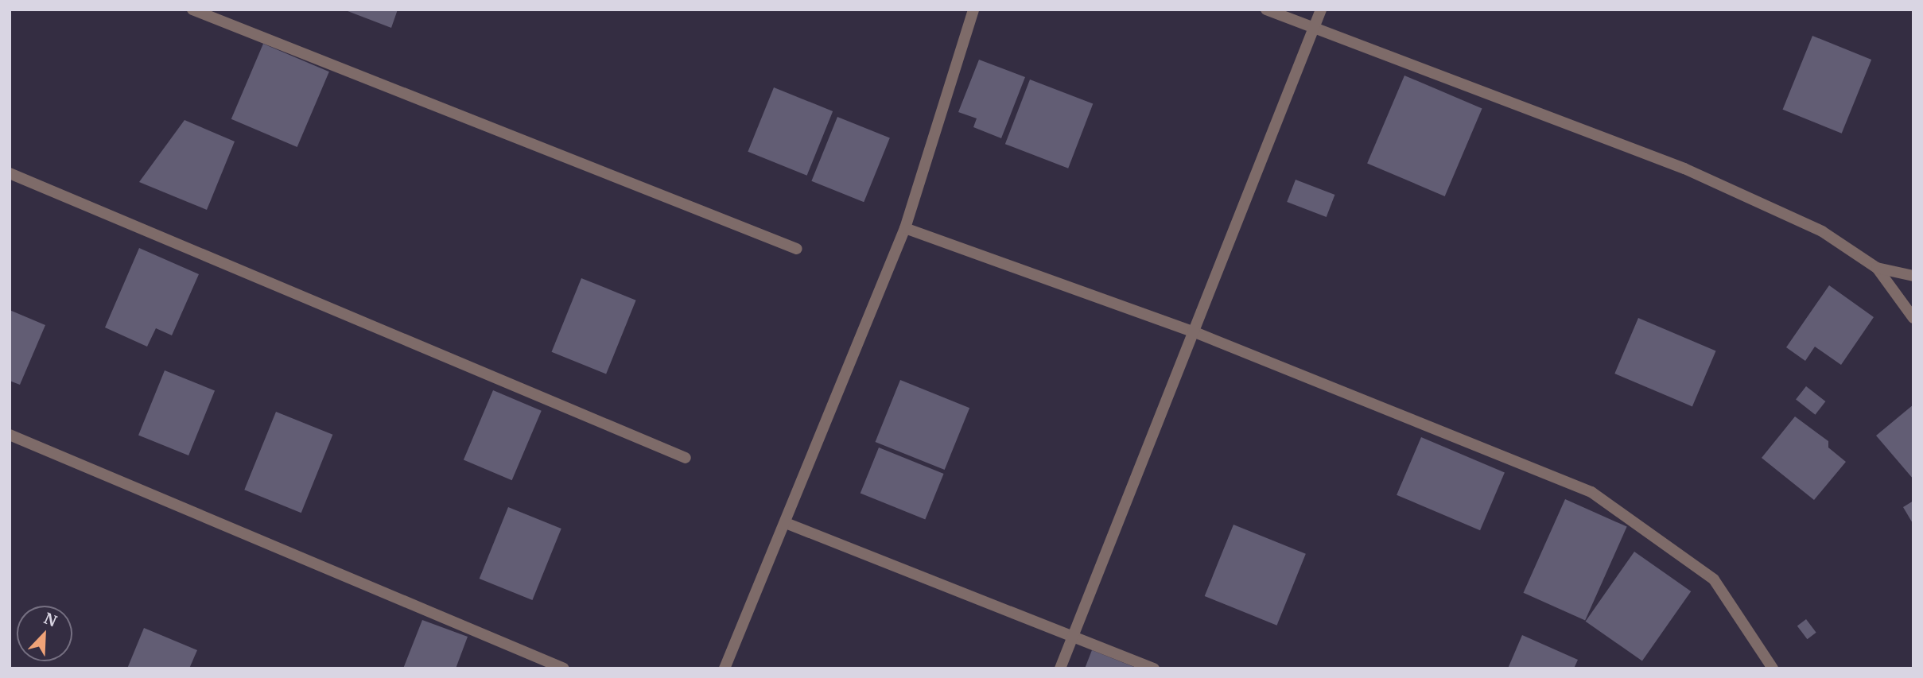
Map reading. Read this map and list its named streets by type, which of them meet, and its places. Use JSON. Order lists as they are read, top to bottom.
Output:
{
  "north": "top right"
}
